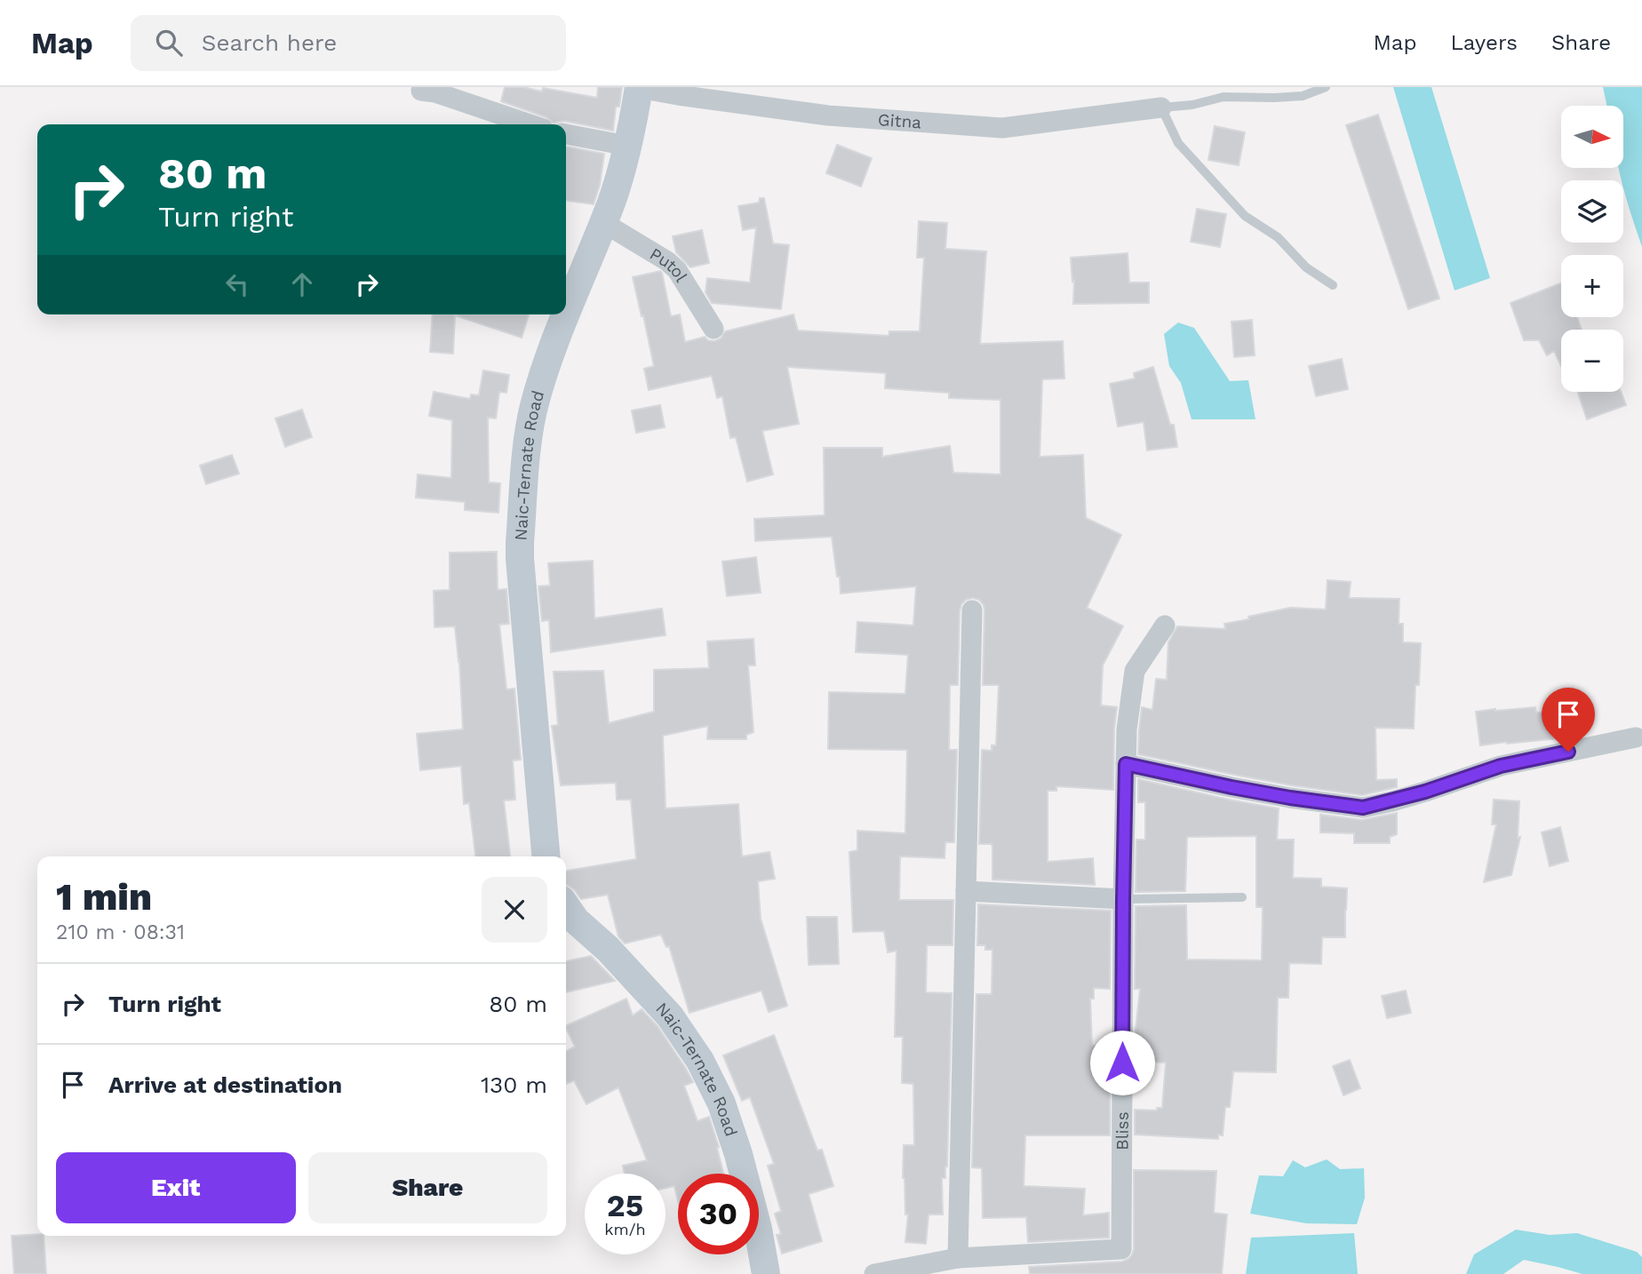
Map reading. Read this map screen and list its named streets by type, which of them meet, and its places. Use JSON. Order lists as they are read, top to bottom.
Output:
{
  "streets": {
    "main road": ["Naic-Ternate Road"],
    "street": ["Gitna", "Putol", "Bliss"]
  },
  "crossings": [
    ["Gitna", "Naic-Ternate Road"],
    ["Putol", "Naic-Ternate Road"]
  ],
  "north": "right",
  "page": {
    "header": "Map",
    "search": "Search here",
    "nav": ["Map", "Layers", "Share"],
    "map_buttons": ["+", "−"],
    "turn": ["80 m", "Turn right"],
    "heading": ["1 min", "210 m · 08:31"],
    "list": [
      {
        "name": "Turn right",
        "value": "80 m"
      },
      {
        "name": "Arrive at destination",
        "value": "130 m"
      }
    ],
    "buttons": ["Exit", "Share"],
    "speed": "25 km/h",
    "limit": "30"
  }
}
